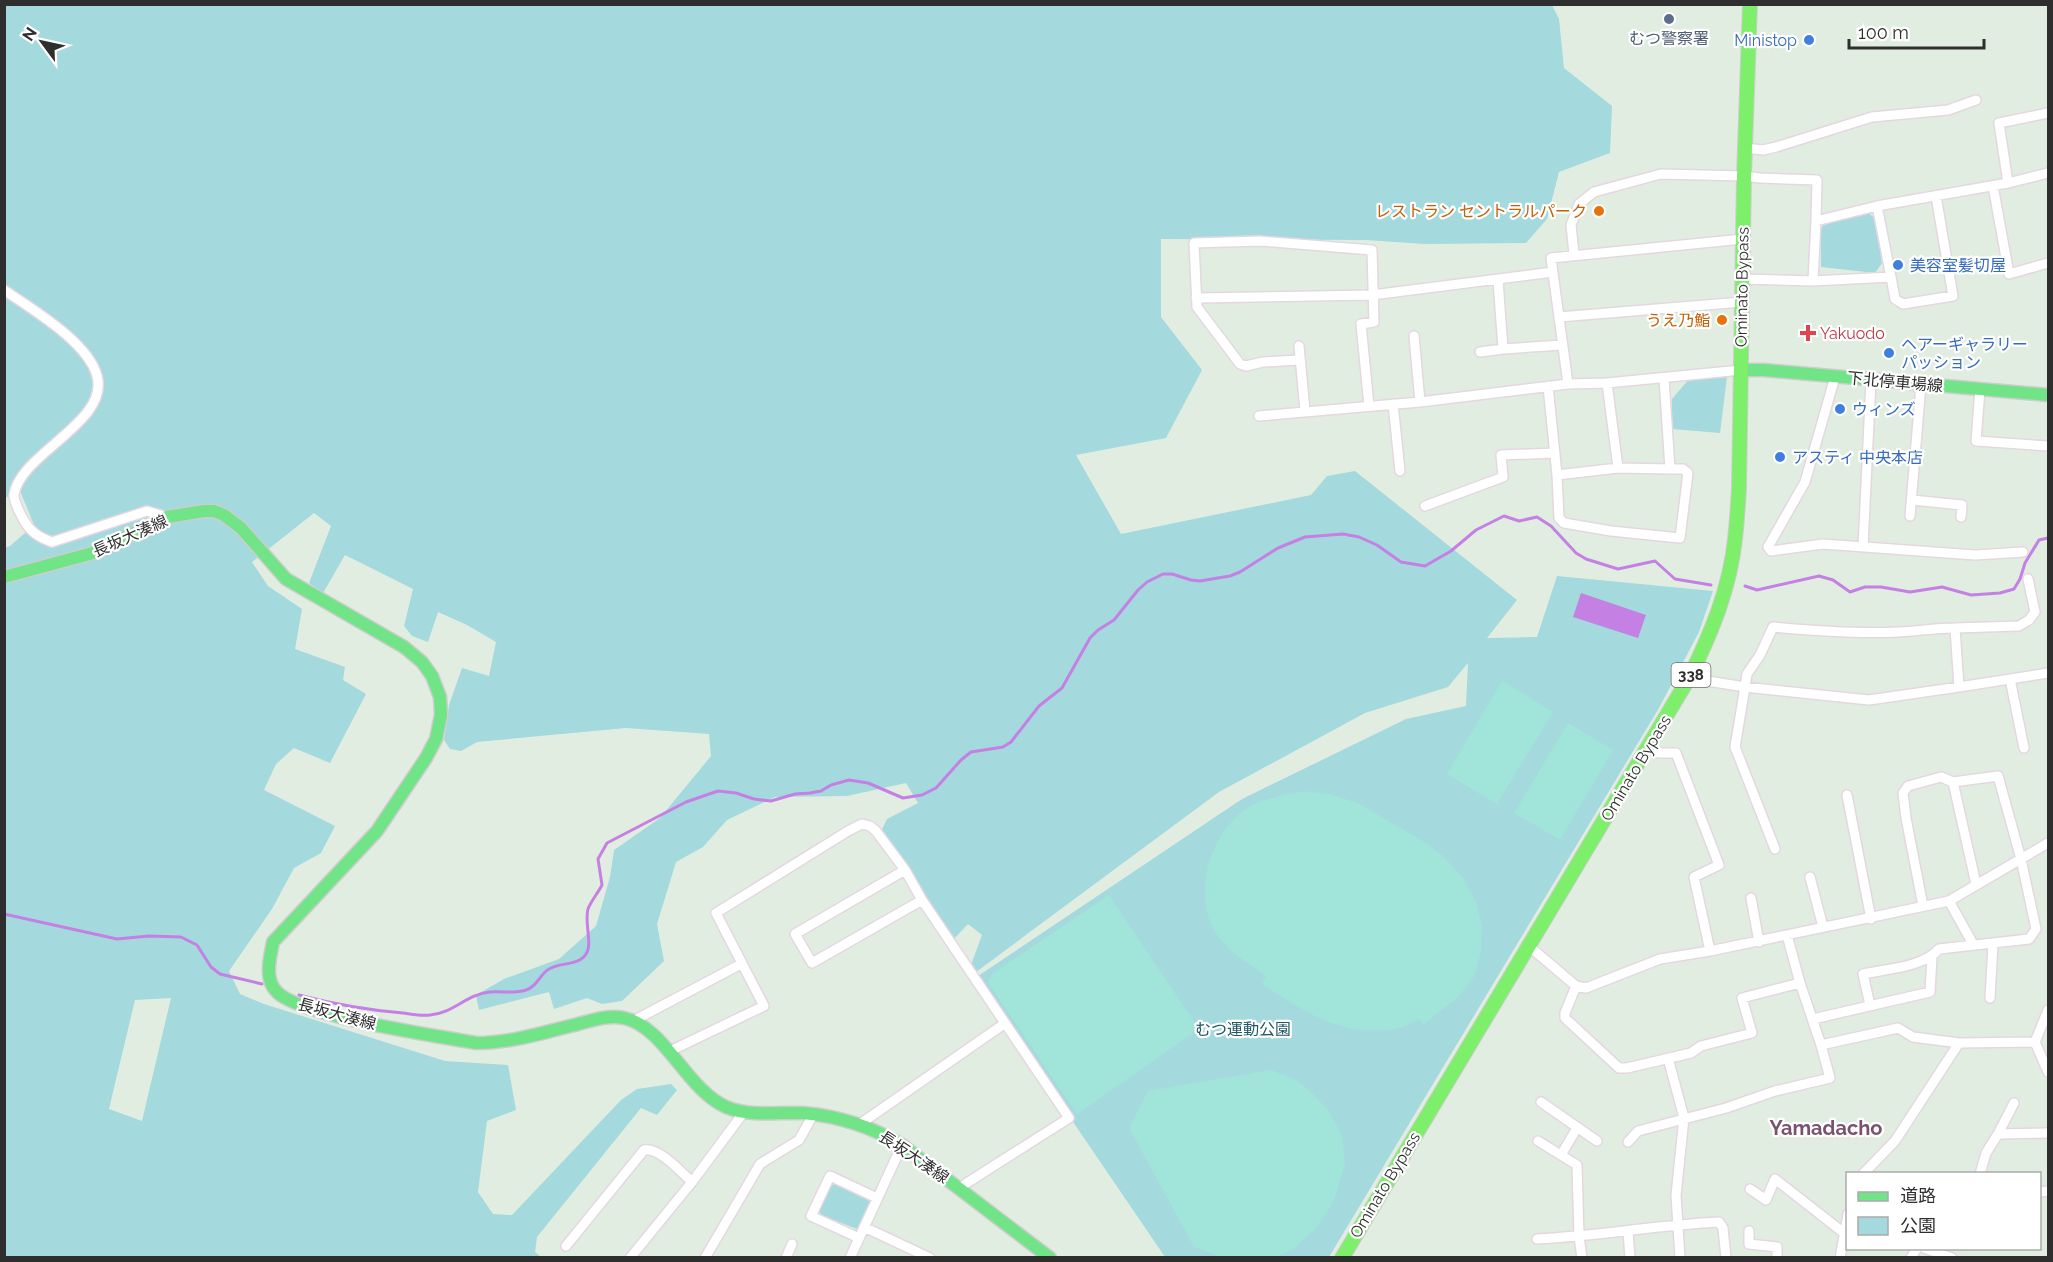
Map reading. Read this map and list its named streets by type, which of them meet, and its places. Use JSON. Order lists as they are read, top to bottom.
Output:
{
  "streets": {
    "highway": ["Ominato Bypass", "338"],
    "main road": ["下北停車場線", "長坂大湊線"]
  },
  "crossings": [
    ["Ominato Bypass", "下北停車場線"]
  ],
  "districts": ["Yamadacho"],
  "parks": ["むつ運動公園"],
  "places": {
    "other": [
      "むつ警察署",
      "Ministop",
      "レストラン セントラルパーク",
      "美容室髪切屋",
      "うえ乃鮨",
      "ヘアーギャラリー パッション",
      "ウィンズ",
      "アスティ 中央本店"
    ],
    "health": ["Yakuodo"]
  },
  "legend": ["道路", "公園"],
  "scale_bar": "100 m",
  "north": "top left"
}
